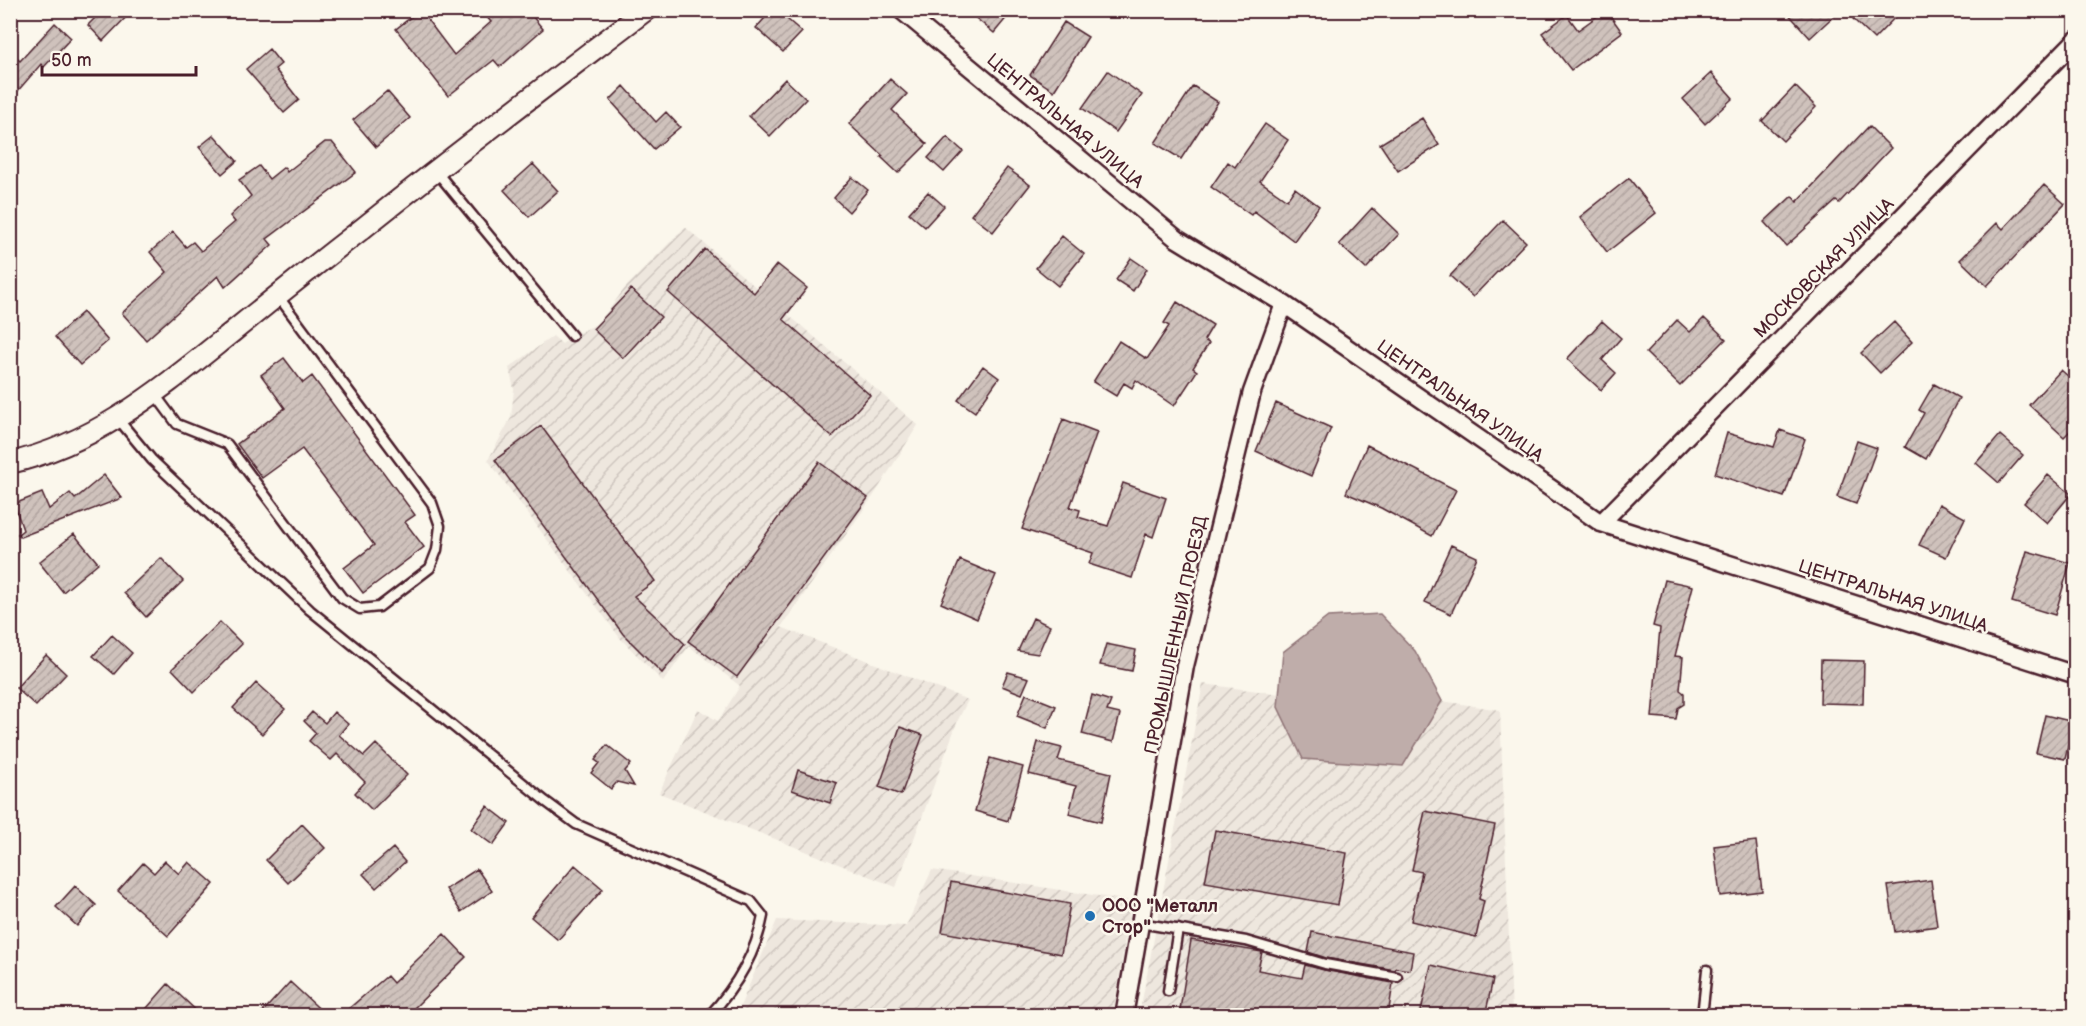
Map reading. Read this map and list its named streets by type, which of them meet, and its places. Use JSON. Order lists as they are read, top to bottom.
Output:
{
  "streets": {
    "street": ["ЦЕНТРАЛЬНАЯ УЛИЦА", "МОСКОВСКАЯ УЛИЦА", "ПРОМЫШЛЕННЫЙ ПРОЕЗД"]
  },
  "crossings": [
    ["ЦЕНТРАЛЬНАЯ УЛИЦА", "МОСКОВСКАЯ УЛИЦА"],
    ["ЦЕНТРАЛЬНАЯ УЛИЦА", "ПРОМЫШЛЕННЫЙ ПРОЕЗД"]
  ],
  "places": ["ООО \"Металл Стор\""],
  "scale_bar": "50 m"
}
